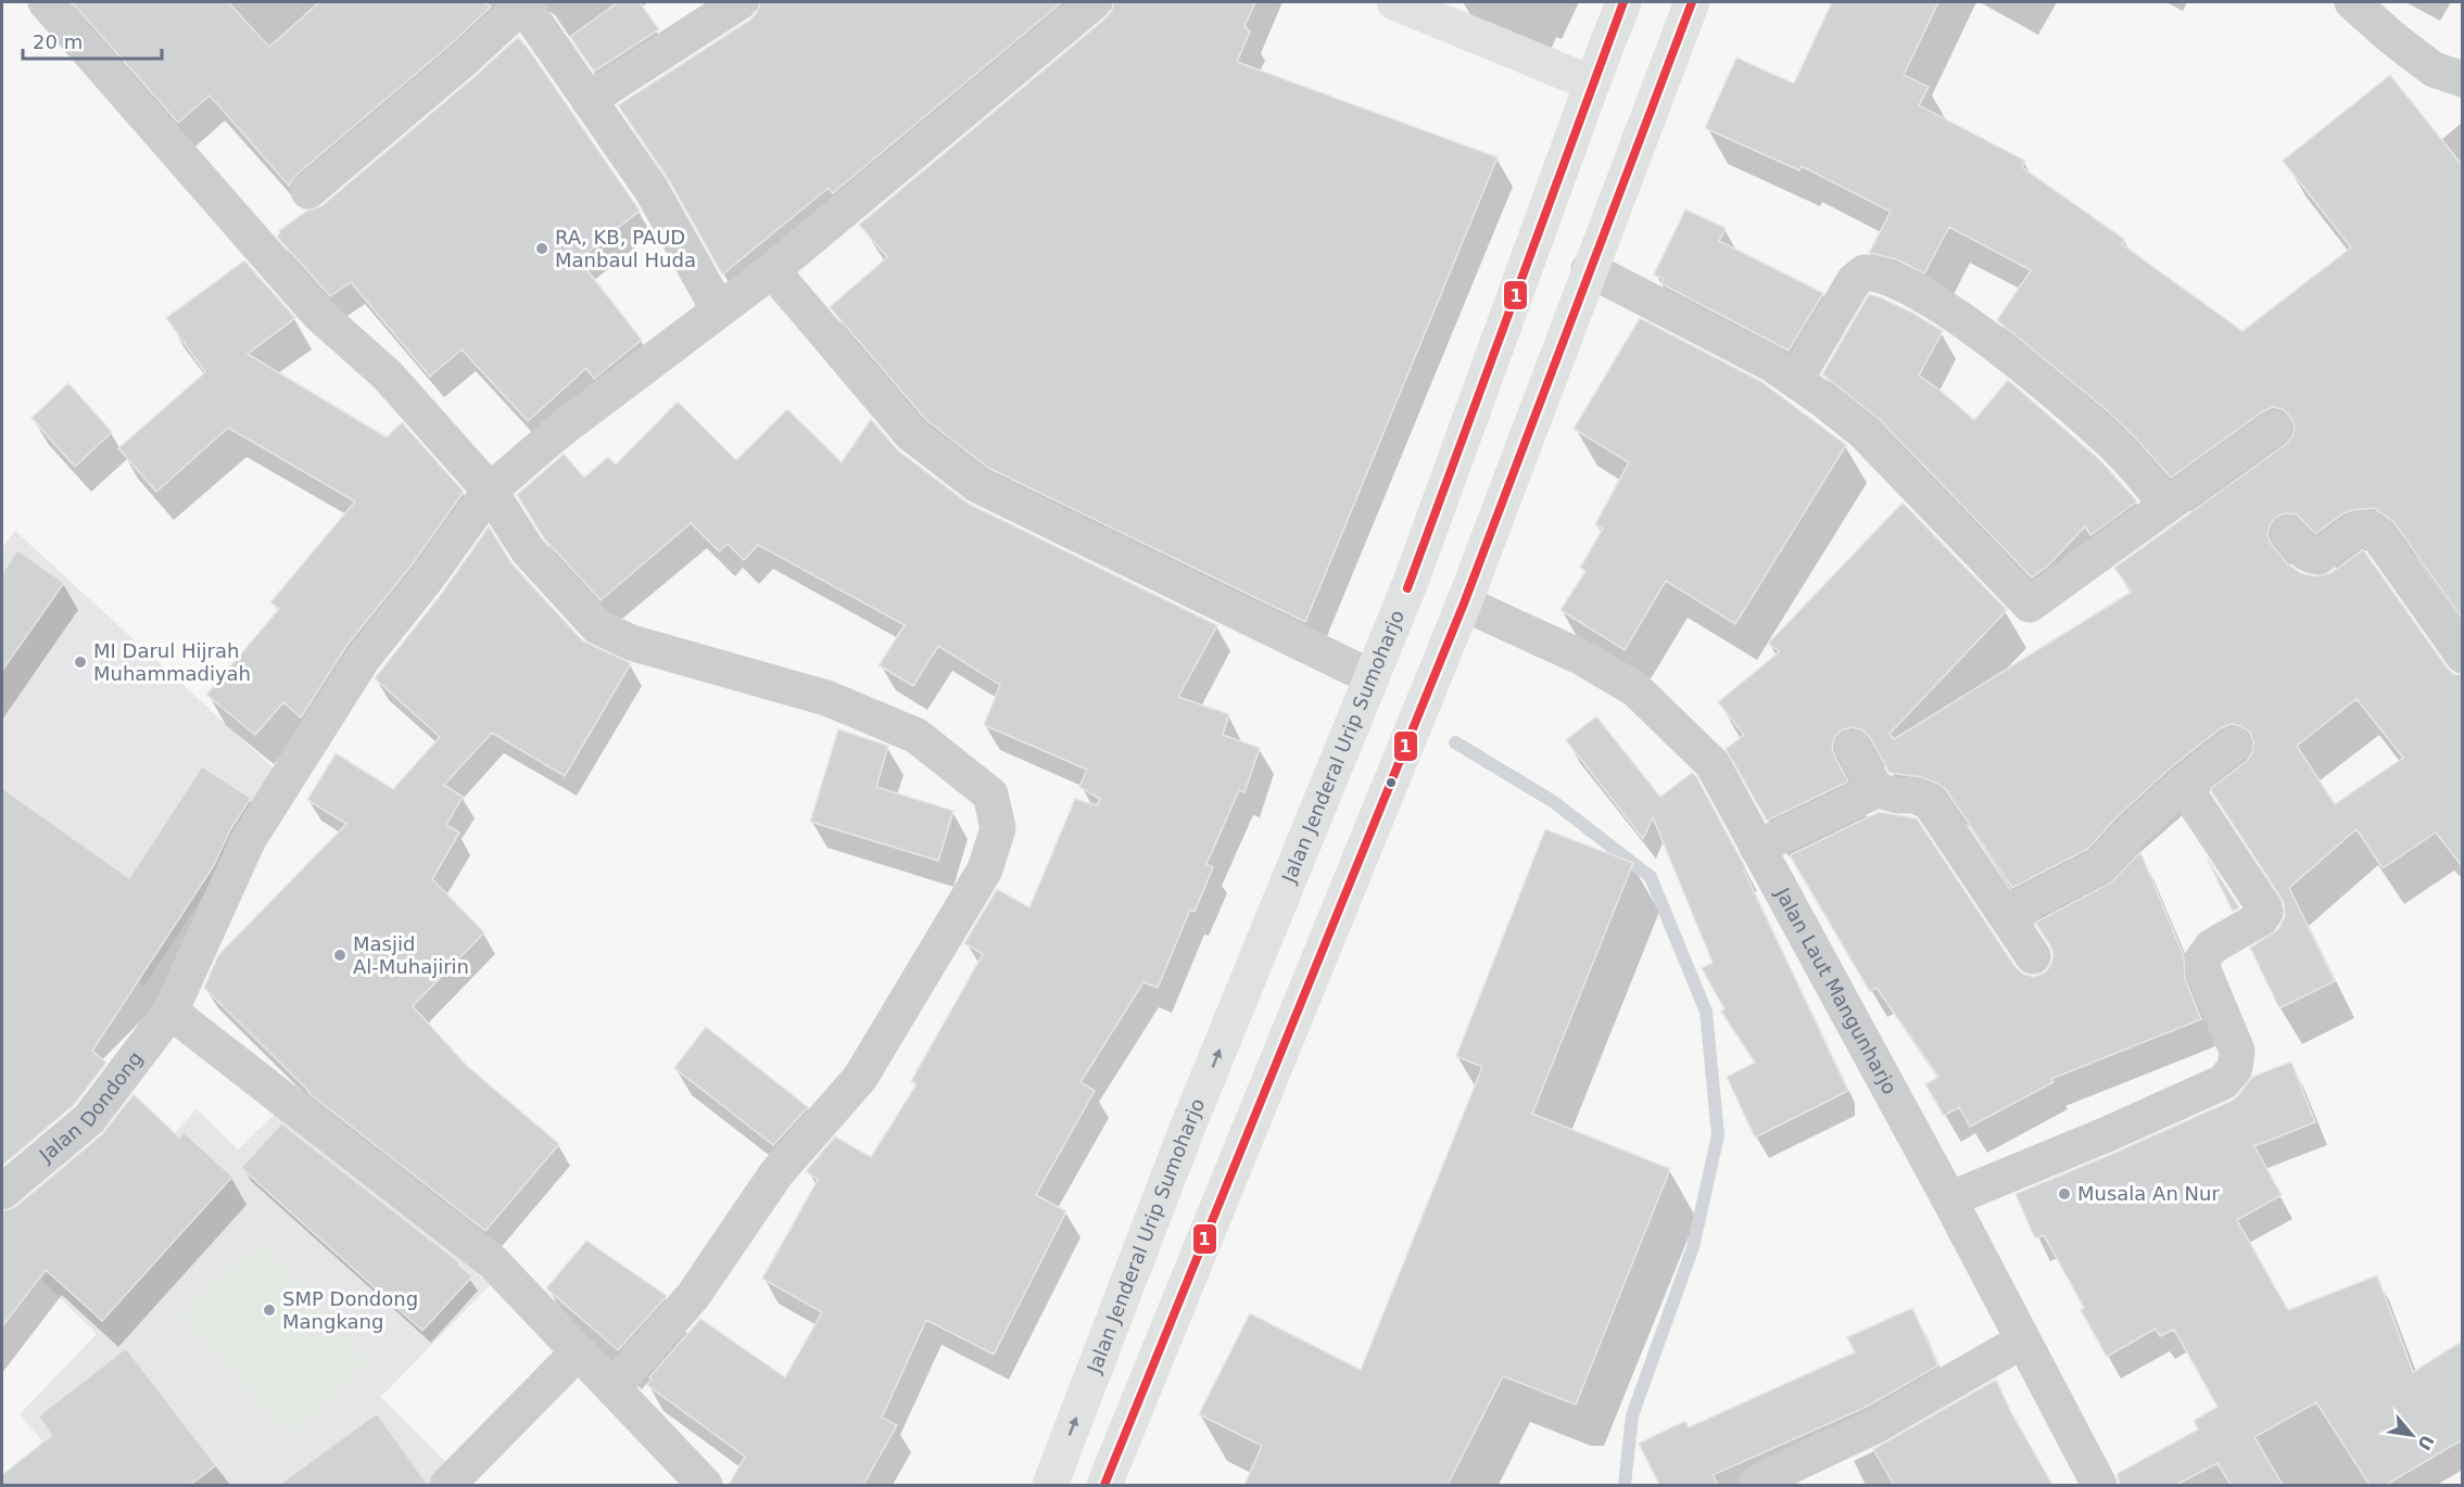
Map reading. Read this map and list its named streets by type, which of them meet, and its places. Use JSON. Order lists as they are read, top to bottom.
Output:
{
  "streets": {
    "main road": ["Jalan Jenderal Urip Sumoharjo"],
    "street": ["Jalan Laut Mangunharjo", "Jalan Dondong"]
  },
  "places": [
    "RA, KB, PAUD Manbaul Huda",
    "MI Darul Hijrah Muhammadiyah",
    "Masjid Al-Muhajirin",
    "Musala An Nur",
    "SMP Dondong Mangkang"
  ],
  "lines": ["transit line 1"],
  "scale_bar": "20 m",
  "north": "bottom right"
}
